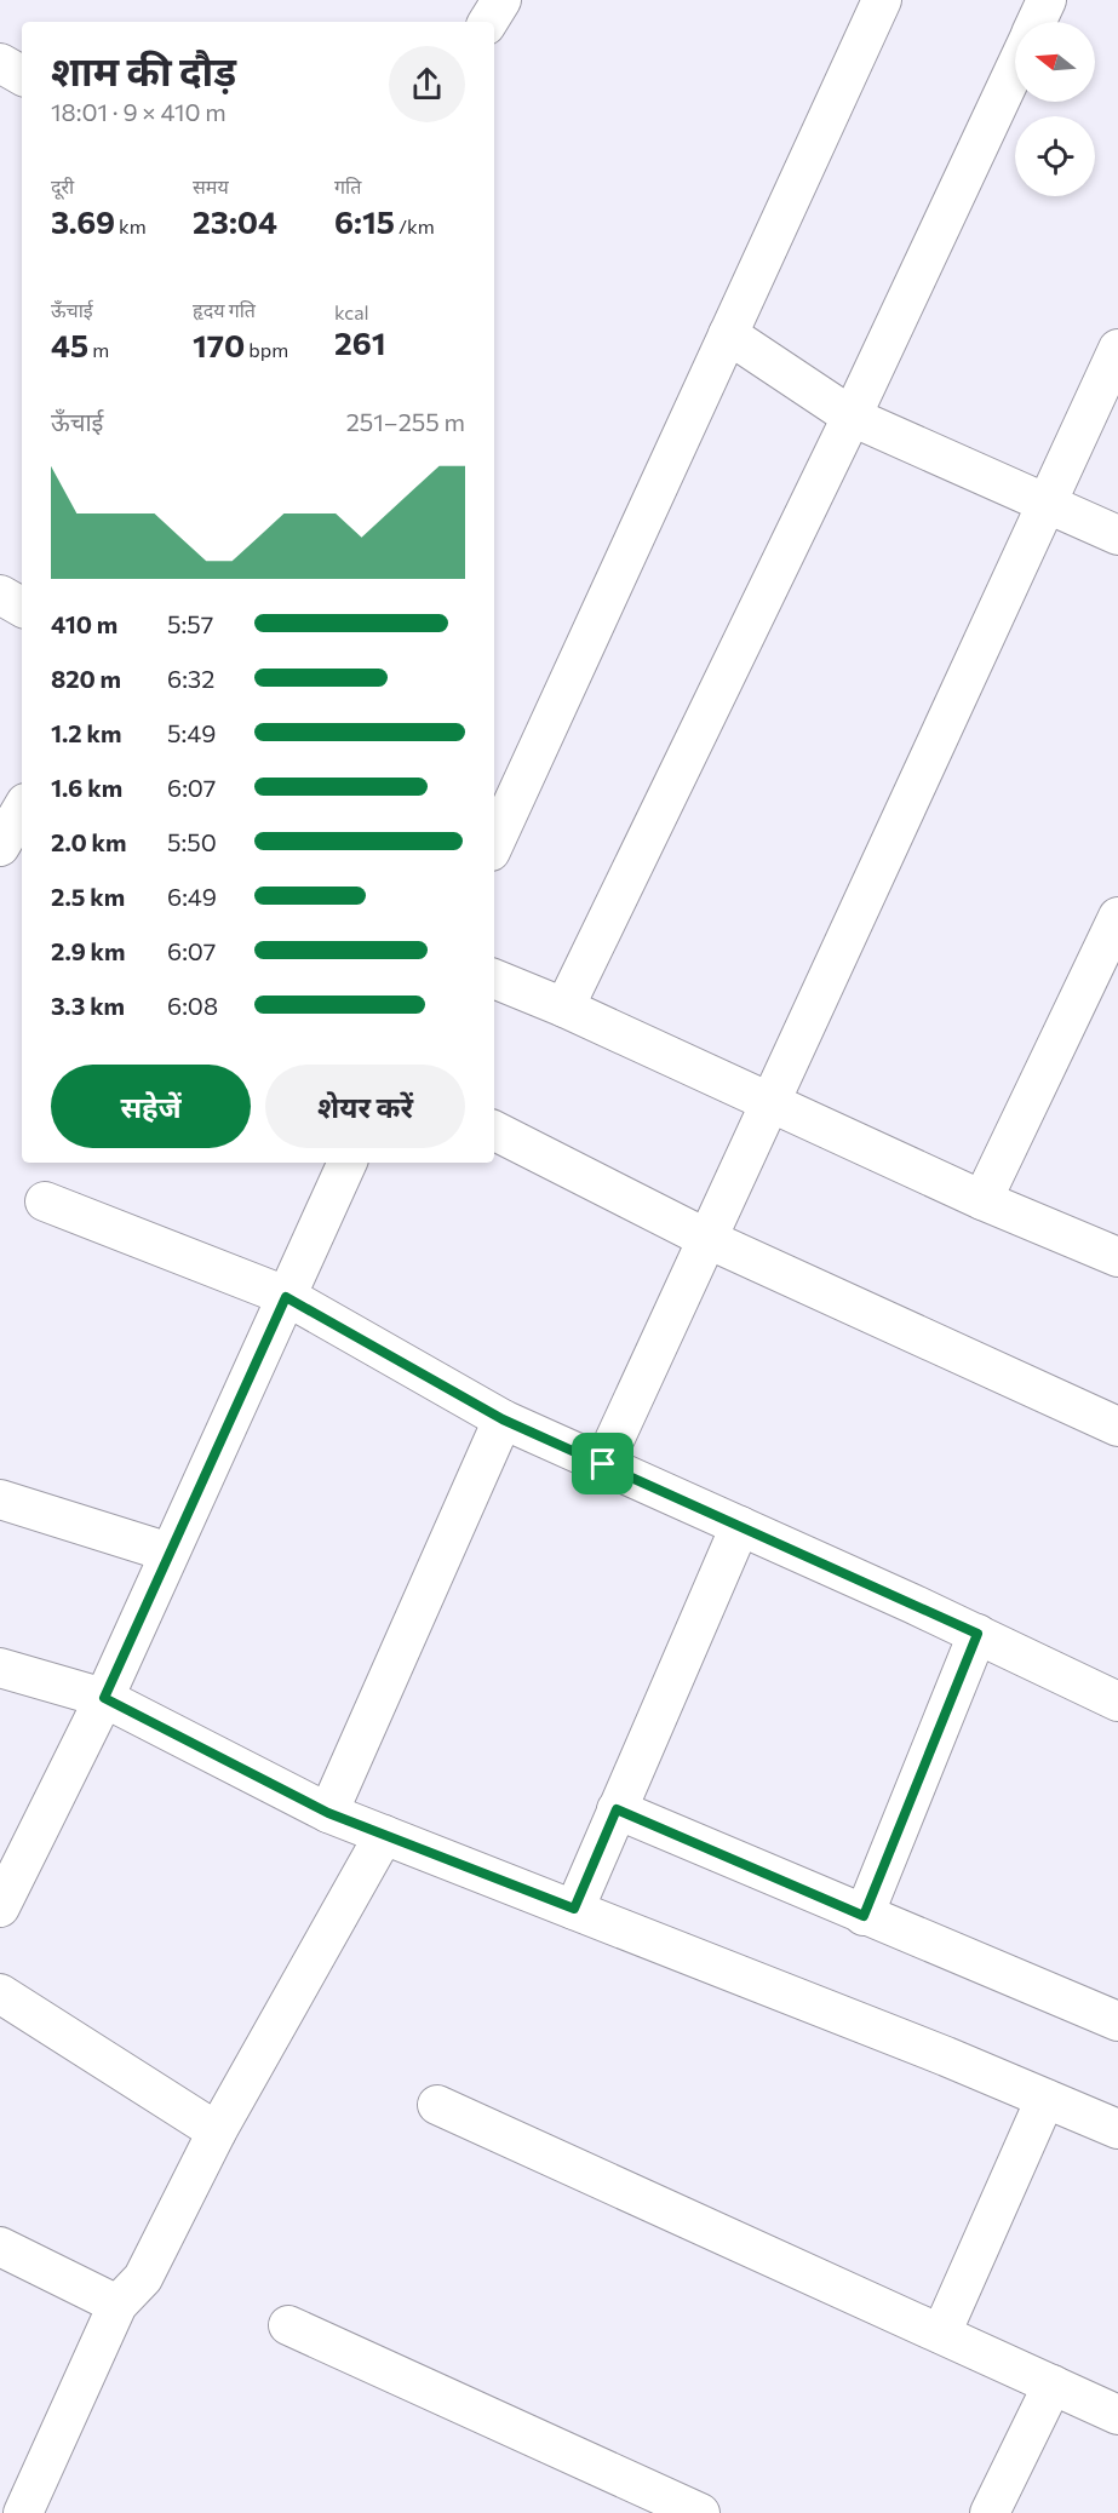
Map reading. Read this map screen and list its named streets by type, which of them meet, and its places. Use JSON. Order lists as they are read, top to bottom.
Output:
{
  "north": "left",
  "page": {
    "heading": ["शाम की दौड़", "18:01 · 9 × 410 m"],
    "stats": [
      ["दूरी", "3.69 km"],
      ["समय", "23:04"],
      ["गति", "6:15 /km"],
      ["ऊँचाई", "45 m"],
      ["हृदय गति", "170 bpm"],
      ["kcal", "261"]
    ],
    "chart": ["ऊँचाई", "251–255 m"],
    "list": [
      {
        "name": "410 m",
        "note": "5:57"
      },
      {
        "name": "820 m",
        "note": "6:32"
      },
      {
        "name": "1.2 km",
        "note": "5:49"
      },
      {
        "name": "1.6 km",
        "note": "6:07"
      },
      {
        "name": "2.0 km",
        "note": "5:50"
      },
      {
        "name": "2.5 km",
        "note": "6:49"
      },
      {
        "name": "2.9 km",
        "note": "6:07"
      },
      {
        "name": "3.3 km",
        "note": "6:08"
      }
    ],
    "buttons": ["सहेजें", "शेयर करें"]
  }
}
